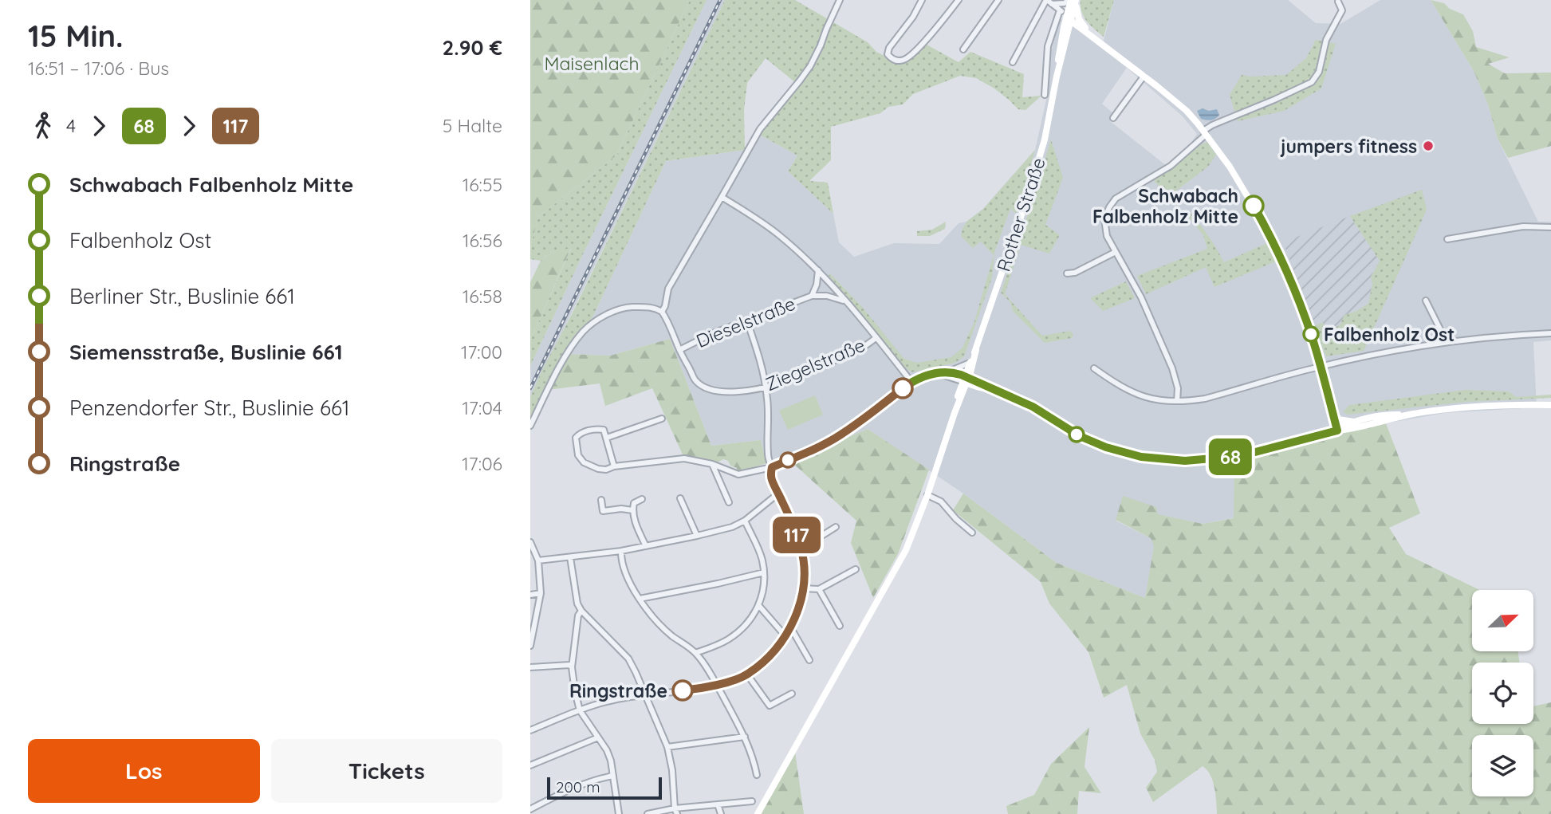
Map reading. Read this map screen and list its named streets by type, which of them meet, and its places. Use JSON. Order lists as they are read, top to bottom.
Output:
{
  "streets": {
    "main road": ["Rother Straße"],
    "street": ["Dieselstraße", "Ziegelstraße"]
  },
  "crossings": [
    ["Dieselstraße", "Ziegelstraße"]
  ],
  "parks": ["Maisenlach"],
  "places": [
    "jumpers fitness",
    "Schwabach Falbenholz Mitte",
    "Falbenholz Ost",
    "Ringstraße"
  ],
  "lines": ["bus line 68", "bus line 117"],
  "scale_bar": "200 m",
  "north": "top right",
  "page": {
    "heading": ["15 Min.", "16:51 – 17:06 · Bus", "2.90 €"],
    "on_map": ["68", "117"],
    "legs": [
      "4",
      "68",
      "117",
      "5 Halte"
    ],
    "list": [
      {
        "name": "Schwabach Falbenholz Mitte",
        "value": "16:55"
      },
      {
        "name": "Falbenholz Ost",
        "value": "16:56"
      },
      {
        "name": "Berliner Str., Buslinie 661",
        "value": "16:58"
      },
      {
        "name": "Siemensstraße, Buslinie 661",
        "value": "17:00"
      },
      {
        "name": "Penzendorfer Str., Buslinie 661",
        "value": "17:04"
      },
      {
        "name": "Ringstraße",
        "value": "17:06"
      }
    ],
    "buttons": ["Los", "Tickets"],
    "scale": "200 m"
  }
}
